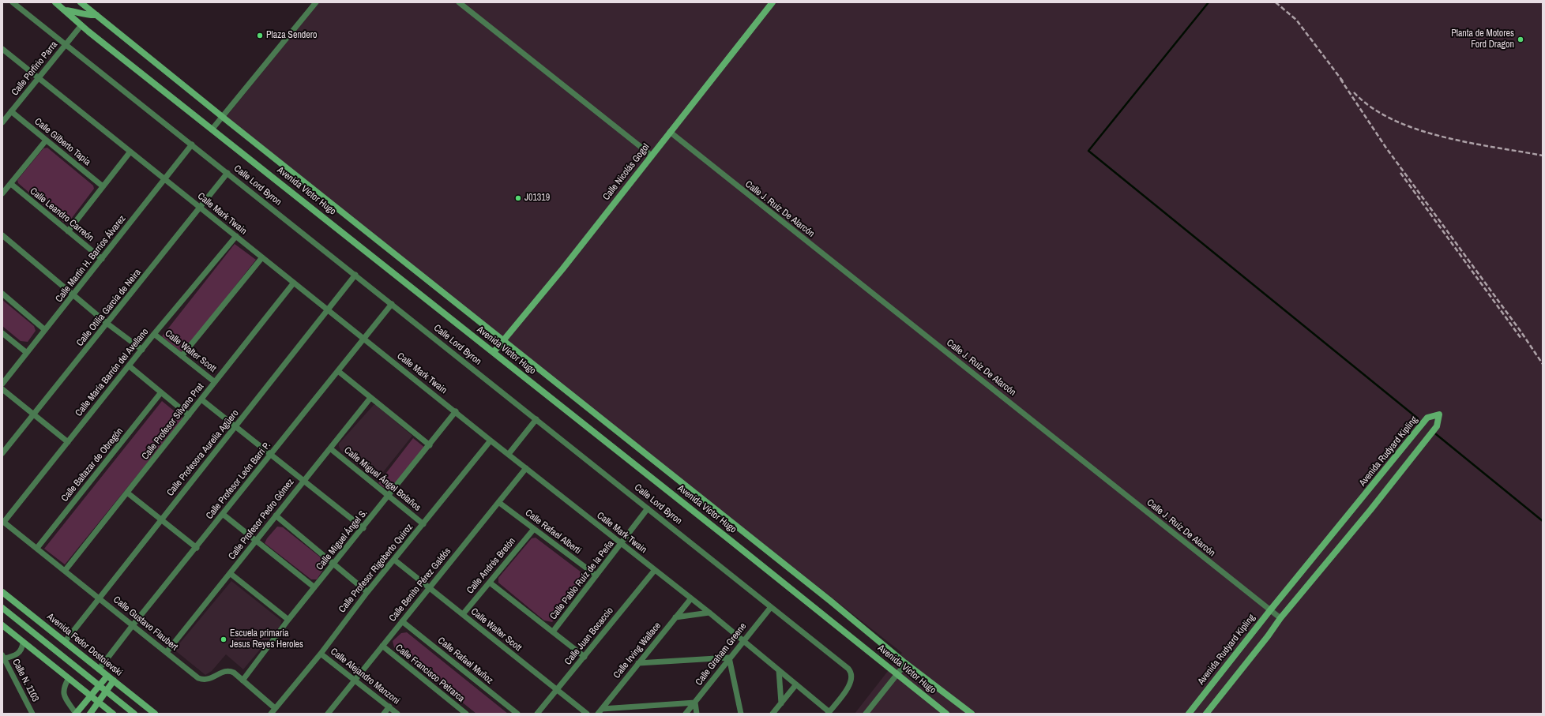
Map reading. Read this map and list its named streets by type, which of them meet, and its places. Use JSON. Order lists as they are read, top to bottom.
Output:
{
  "streets": {
    "street": [
      "Calle Porfirio Parra",
      "Calle Gilberto Tapia",
      "Calle Nicolás Gogol",
      "Calle Lord Byron",
      "Avenida Víctor Hugo",
      "Calle J. Ruíz De Alarcón",
      "Calle Mark Twain",
      "Calle Leandro Carreón",
      "Calle Martín H. Barrios Álvarez",
      "Calle Otilia García de Neira",
      "Calle Walter Scott",
      "Calle María Barrón del Avellano",
      "Calle Profesor Silvano Prat",
      "Avenida Rudyard Kipling",
      "Calle Profesora Aurelia Agüero",
      "Calle Baltazar de Obregón",
      "Calle Miguel Ángel Bolaños",
      "Calle Profesor León Barri P.",
      "Calle Profesor Pedro Gómez",
      "Calle Rafael Alberti",
      "Calle Miguel Ángel S.",
      "Calle Andrés Bretón",
      "Calle Profesor Rigoberto Quiroz",
      "Calle Pablo Ruíz de la Peña",
      "Calle Benito Pérez Galdós",
      "Calle Gustavo Flaubert",
      "Calle Juan Bocaccio",
      "Avenida Fedor Dostoievski",
      "Calle Irving Wallace",
      "Calle Graham Greene",
      "Calle Rafael Muñoz",
      "Calle Francisco Petrarca",
      "Calle Alejandro Manzoni",
      "Calle N. 1103"
    ]
  },
  "crossings": [
    ["Calle Porfirio Parra", "Calle Gilberto Tapia"],
    ["Calle Porfirio Parra", "Calle Lord Byron"],
    ["Calle Porfirio Parra", "Avenida Víctor Hugo"],
    ["Calle Porfirio Parra", "Calle Mark Twain"],
    ["Calle Nicolás Gogol", "Avenida Víctor Hugo"],
    ["Calle Nicolás Gogol", "Calle J. Ruíz De Alarcón"],
    ["Calle Lord Byron", "Calle Mark Twain"],
    ["Calle Lord Byron", "Calle Martín H. Barrios Álvarez"],
    ["Calle Lord Byron", "Calle Otilia García de Neira"],
    ["Calle Lord Byron", "Calle Profesora Aurelia Agüero"],
    ["Calle Lord Byron", "Calle Profesor León Barri P."],
    ["Calle Lord Byron", "Calle Pablo Ruíz de la Peña"],
    ["Calle Lord Byron", "Calle Graham Greene"],
    ["Calle J. Ruíz De Alarcón", "Avenida Rudyard Kipling"],
    ["Calle Mark Twain", "Calle Martín H. Barrios Álvarez"],
    ["Calle Mark Twain", "Calle Otilia García de Neira"],
    ["Calle Mark Twain", "Calle María Barrón del Avellano"],
    ["Calle Mark Twain", "Calle Profesor Silvano Prat"],
    ["Calle Mark Twain", "Calle Profesora Aurelia Agüero"],
    ["Calle Mark Twain", "Calle Profesor León Barri P."],
    ["Calle Mark Twain", "Calle Miguel Ángel S."],
    ["Calle Mark Twain", "Calle Profesor Rigoberto Quiroz"],
    ["Calle Mark Twain", "Calle Pablo Ruíz de la Peña"],
    ["Calle Mark Twain", "Calle Benito Pérez Galdós"],
    ["Calle Mark Twain", "Calle Juan Bocaccio"],
    ["Calle Mark Twain", "Calle Irving Wallace"],
    ["Calle Mark Twain", "Calle Graham Greene"],
    ["Calle Leandro Carreón", "Calle Martín H. Barrios Álvarez"],
    ["Calle Walter Scott", "Calle María Barrón del Avellano"],
    ["Calle Walter Scott", "Calle Profesor Silvano Prat"],
    ["Calle Walter Scott", "Calle Andrés Bretón"],
    ["Calle Walter Scott", "Calle Profesor Rigoberto Quiroz"],
    ["Calle Walter Scott", "Calle Benito Pérez Galdós"],
    ["Calle Walter Scott", "Calle Juan Bocaccio"],
    ["Calle María Barrón del Avellano", "Calle Gustavo Flaubert"],
    ["Calle Profesor Silvano Prat", "Calle Gustavo Flaubert"],
    ["Calle Profesora Aurelia Agüero", "Calle Gustavo Flaubert"],
    ["Calle Profesora Aurelia Agüero", "Avenida Fedor Dostoievski"],
    ["Calle Baltazar de Obregón", "Calle Gustavo Flaubert"],
    ["Calle Miguel Ángel Bolaños", "Calle Profesor Pedro Gómez"],
    ["Calle Miguel Ángel Bolaños", "Calle Miguel Ángel S."],
    ["Calle Miguel Ángel Bolaños", "Calle Profesor Rigoberto Quiroz"],
    ["Calle Profesor León Barri P.", "Calle Gustavo Flaubert"],
    ["Calle Profesor León Barri P.", "Avenida Fedor Dostoievski"],
    ["Calle Profesor Pedro Gómez", "Calle Gustavo Flaubert"],
    ["Calle Rafael Alberti", "Calle Andrés Bretón"],
    ["Calle Rafael Alberti", "Calle Pablo Ruíz de la Peña"],
    ["Calle Rafael Alberti", "Calle Benito Pérez Galdós"],
    ["Calle Miguel Ángel S.", "Calle Gustavo Flaubert"],
    ["Calle Profesor Rigoberto Quiroz", "Calle Gustavo Flaubert"],
    ["Calle Profesor Rigoberto Quiroz", "Calle Alejandro Manzoni"],
    ["Calle Benito Pérez Galdós", "Calle Rafael Muñoz"],
    ["Calle Benito Pérez Galdós", "Calle Francisco Petrarca"],
    ["Calle Benito Pérez Galdós", "Calle Alejandro Manzoni"]
  ],
  "places": [
    "Plaza Sendero",
    "Planta de Motores Ford Dragon",
    "J01319",
    "Escuela primaria Jesus Reyes Heroles"
  ]
}
